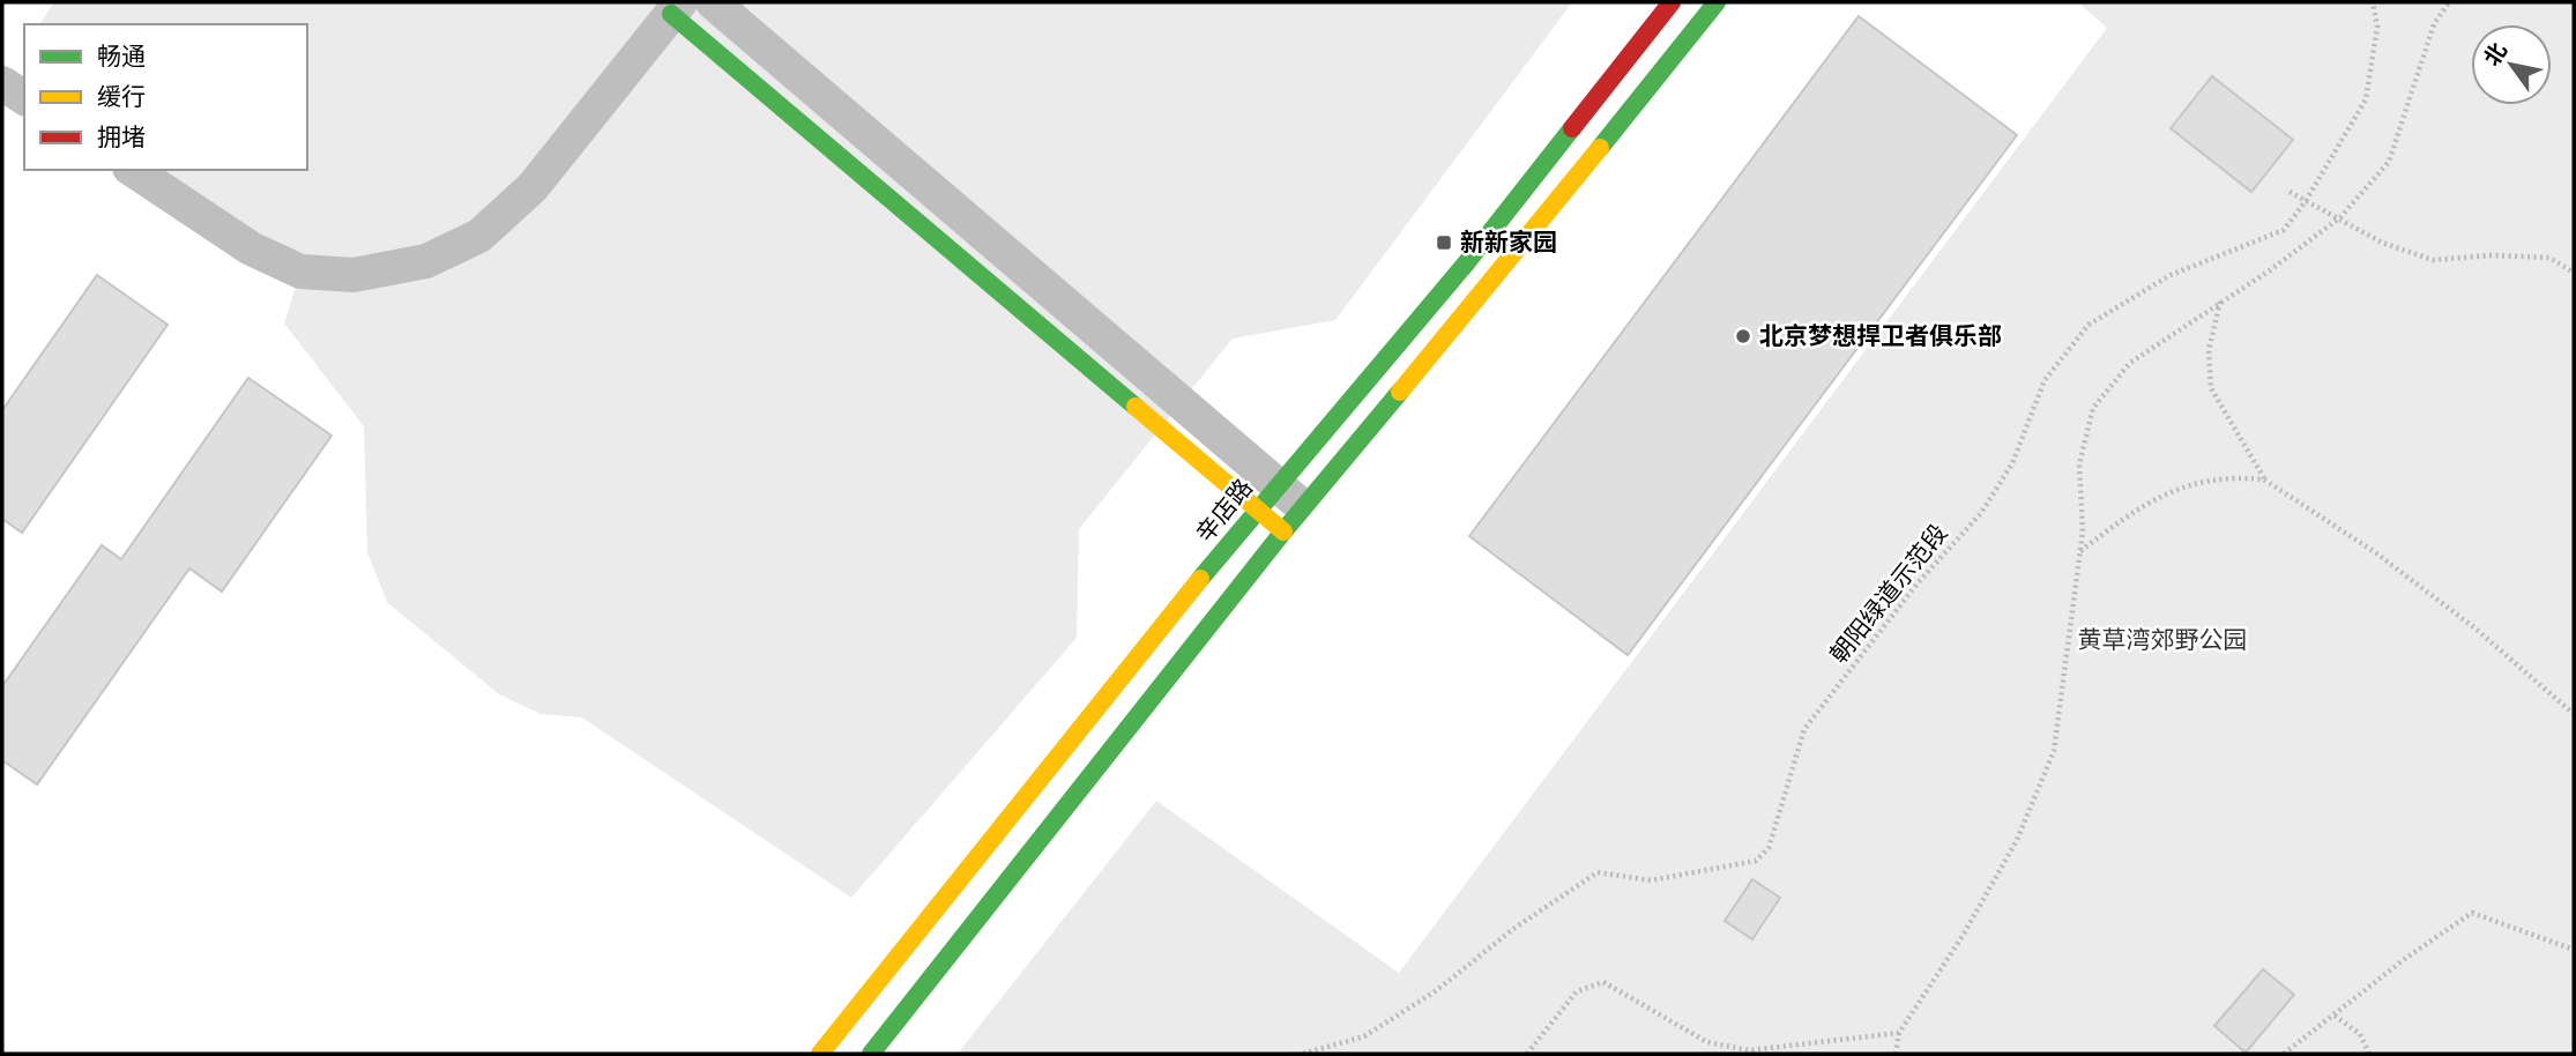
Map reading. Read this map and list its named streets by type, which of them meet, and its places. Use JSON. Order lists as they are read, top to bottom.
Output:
{
  "streets": {
    "main road": ["辛店路"],
    "path": ["朝阳绿道示范段"]
  },
  "parks": ["黄草湾郊野公园"],
  "places": {
    "transit": ["新新家园"],
    "other": ["北京梦想捍卫者俱乐部"]
  },
  "legend": ["畅通", "缓行", "拥堵"],
  "north": "top left"
}
